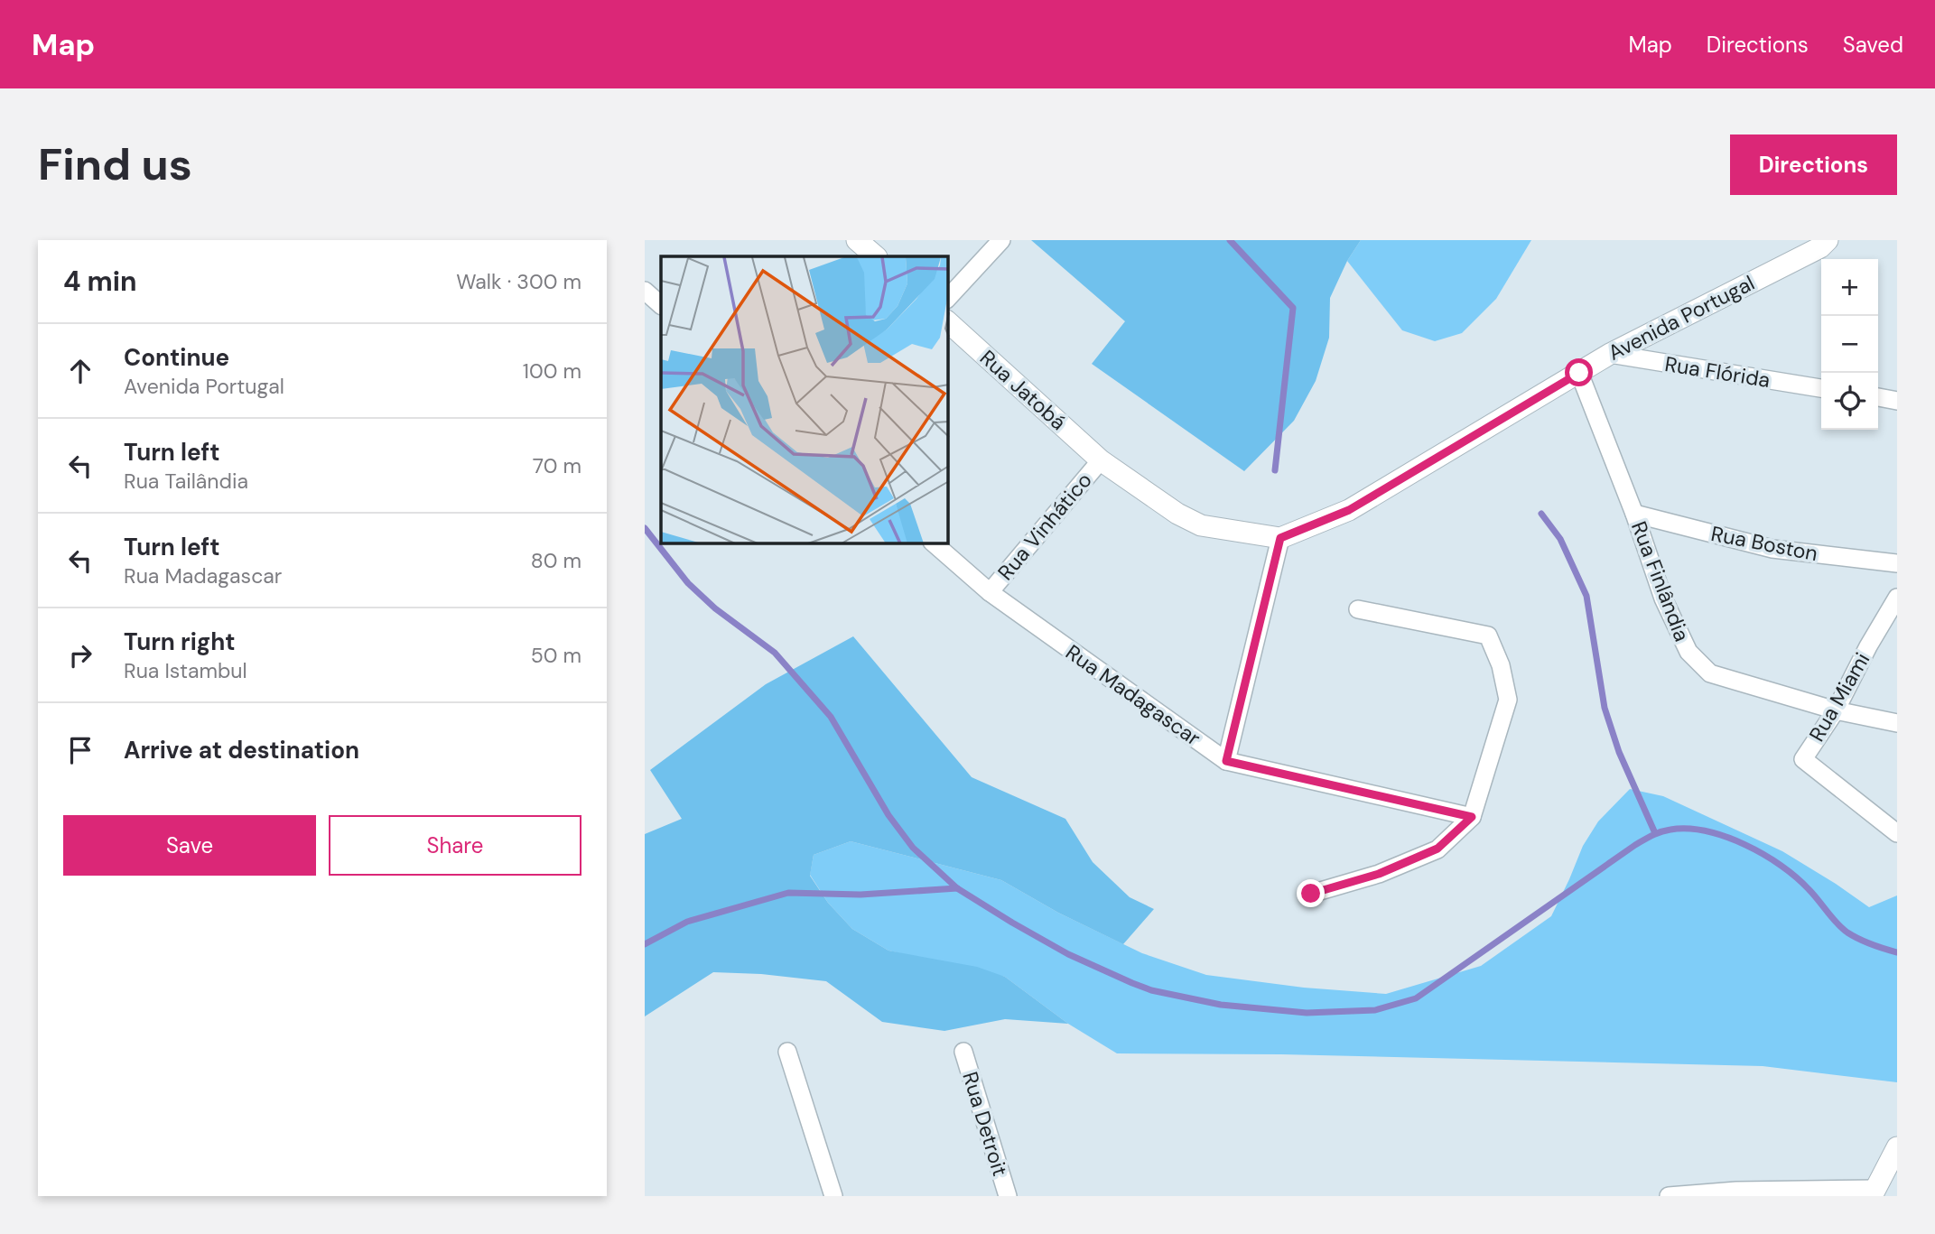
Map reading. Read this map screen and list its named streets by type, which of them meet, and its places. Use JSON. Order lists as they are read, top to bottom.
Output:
{
  "streets": {
    "street": [
      "Avenida Portugal",
      "Rua Flórida",
      "Rua Jatobá",
      "Rua Vinhático",
      "Rua Boston",
      "Rua Finlândia",
      "Rua Madagascar",
      "Rua Miami",
      "Rua Detroit"
    ]
  },
  "crossings": [
    ["Avenida Portugal", "Rua Flórida"],
    ["Avenida Portugal", "Rua Finlândia"],
    ["Rua Jatobá", "Rua Vinhático"],
    ["Rua Vinhático", "Rua Madagascar"],
    ["Rua Boston", "Rua Finlândia"],
    ["Rua Finlândia", "Rua Miami"]
  ],
  "page": {
    "header": "Map",
    "nav": ["Map", "Directions", "Saved"],
    "buttons": [
      "Directions",
      ["Save", "Share"]
    ],
    "title": "Find us",
    "heading": ["4 min", "Walk · 300 m"],
    "map_buttons": ["+", "−"],
    "list": [
      ["Continue", "Avenida Portugal", "100 m"],
      ["Turn left", "Rua Tailândia", "70 m"],
      ["Turn left", "Rua Madagascar", "80 m"],
      ["Turn right", "Rua Istambul", "50 m"],
      "Arrive at destination"
    ]
  }
}
